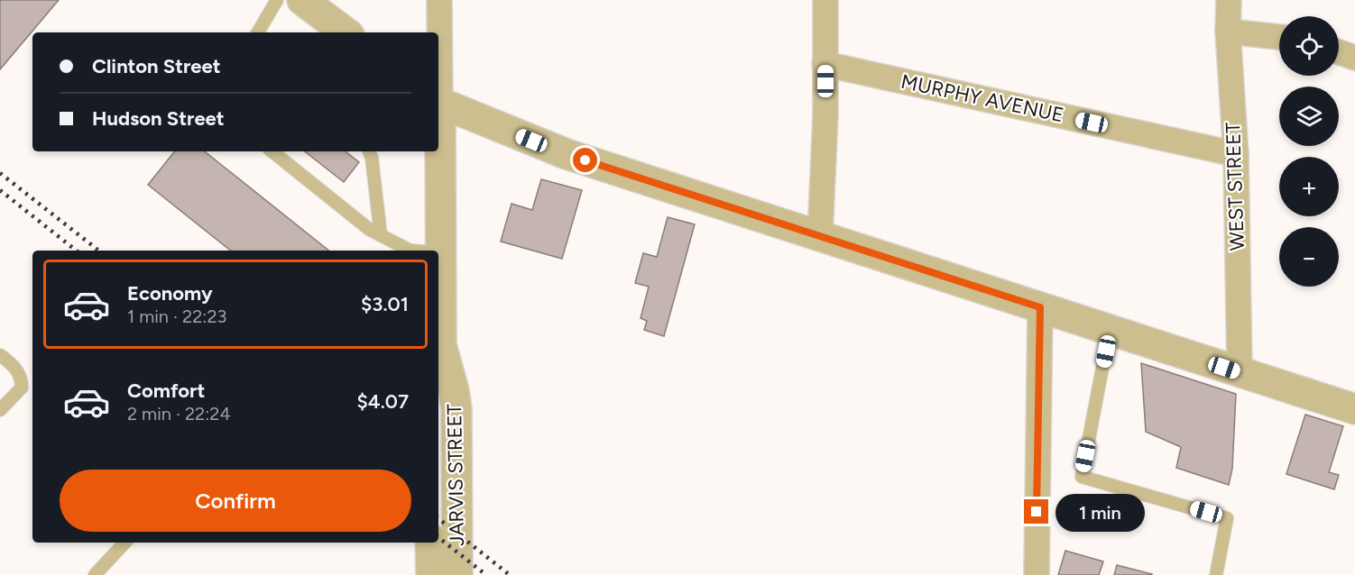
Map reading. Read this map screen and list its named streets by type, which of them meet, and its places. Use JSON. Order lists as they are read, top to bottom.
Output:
{
  "streets": {
    "street": ["MURPHY AVENUE", "WEST STREET", "JARVIS STREET"]
  },
  "crossings": [
    ["MURPHY AVENUE", "WEST STREET"]
  ],
  "page": {
    "map_buttons": ["+", "−"],
    "banner": ["Clinton Street", "Hudson Street"],
    "list": [
      {
        "name": "Economy",
        "note": "1 min · 22:23",
        "value": "$3.01"
      },
      {
        "name": "Comfort",
        "note": "2 min · 22:24",
        "value": "$4.07"
      }
    ],
    "buttons": "Confirm",
    "bubble": "1 min"
  }
}
